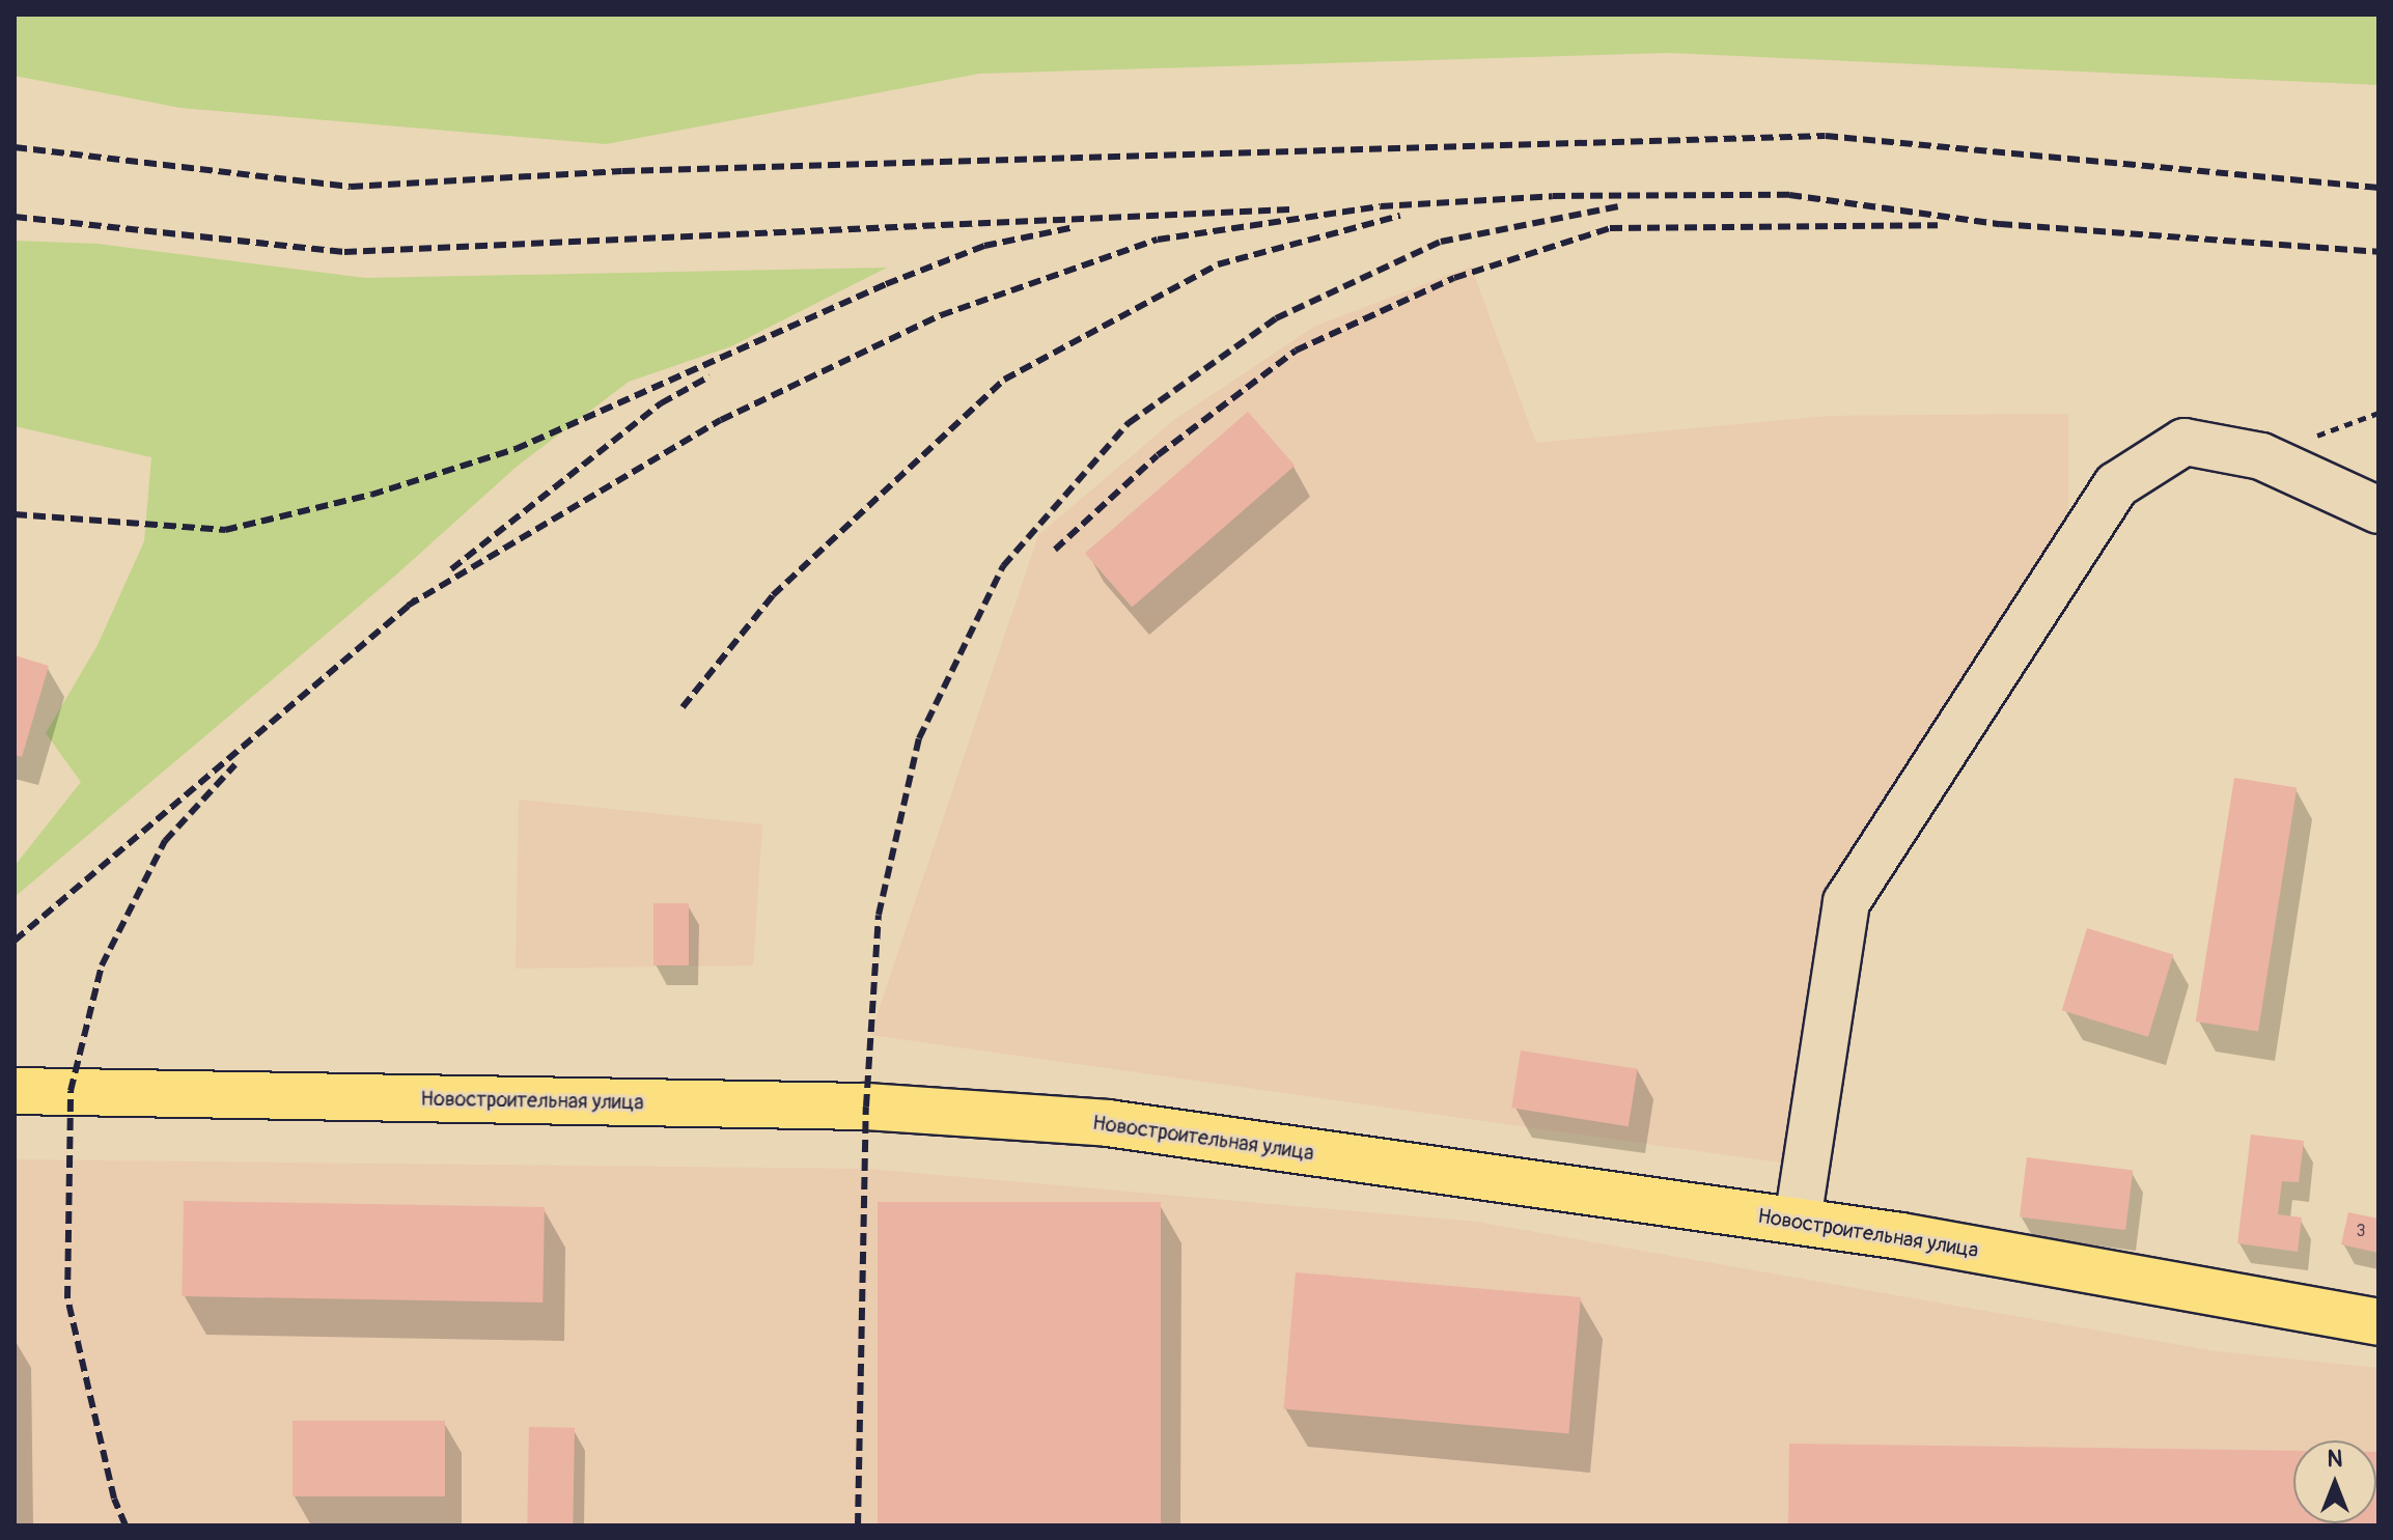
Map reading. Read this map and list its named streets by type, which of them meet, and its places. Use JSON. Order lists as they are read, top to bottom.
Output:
{
  "streets": {
    "main road": ["Новостроительная улица"]
  },
  "house_numbers": ["3"],
  "north": "top"
}
